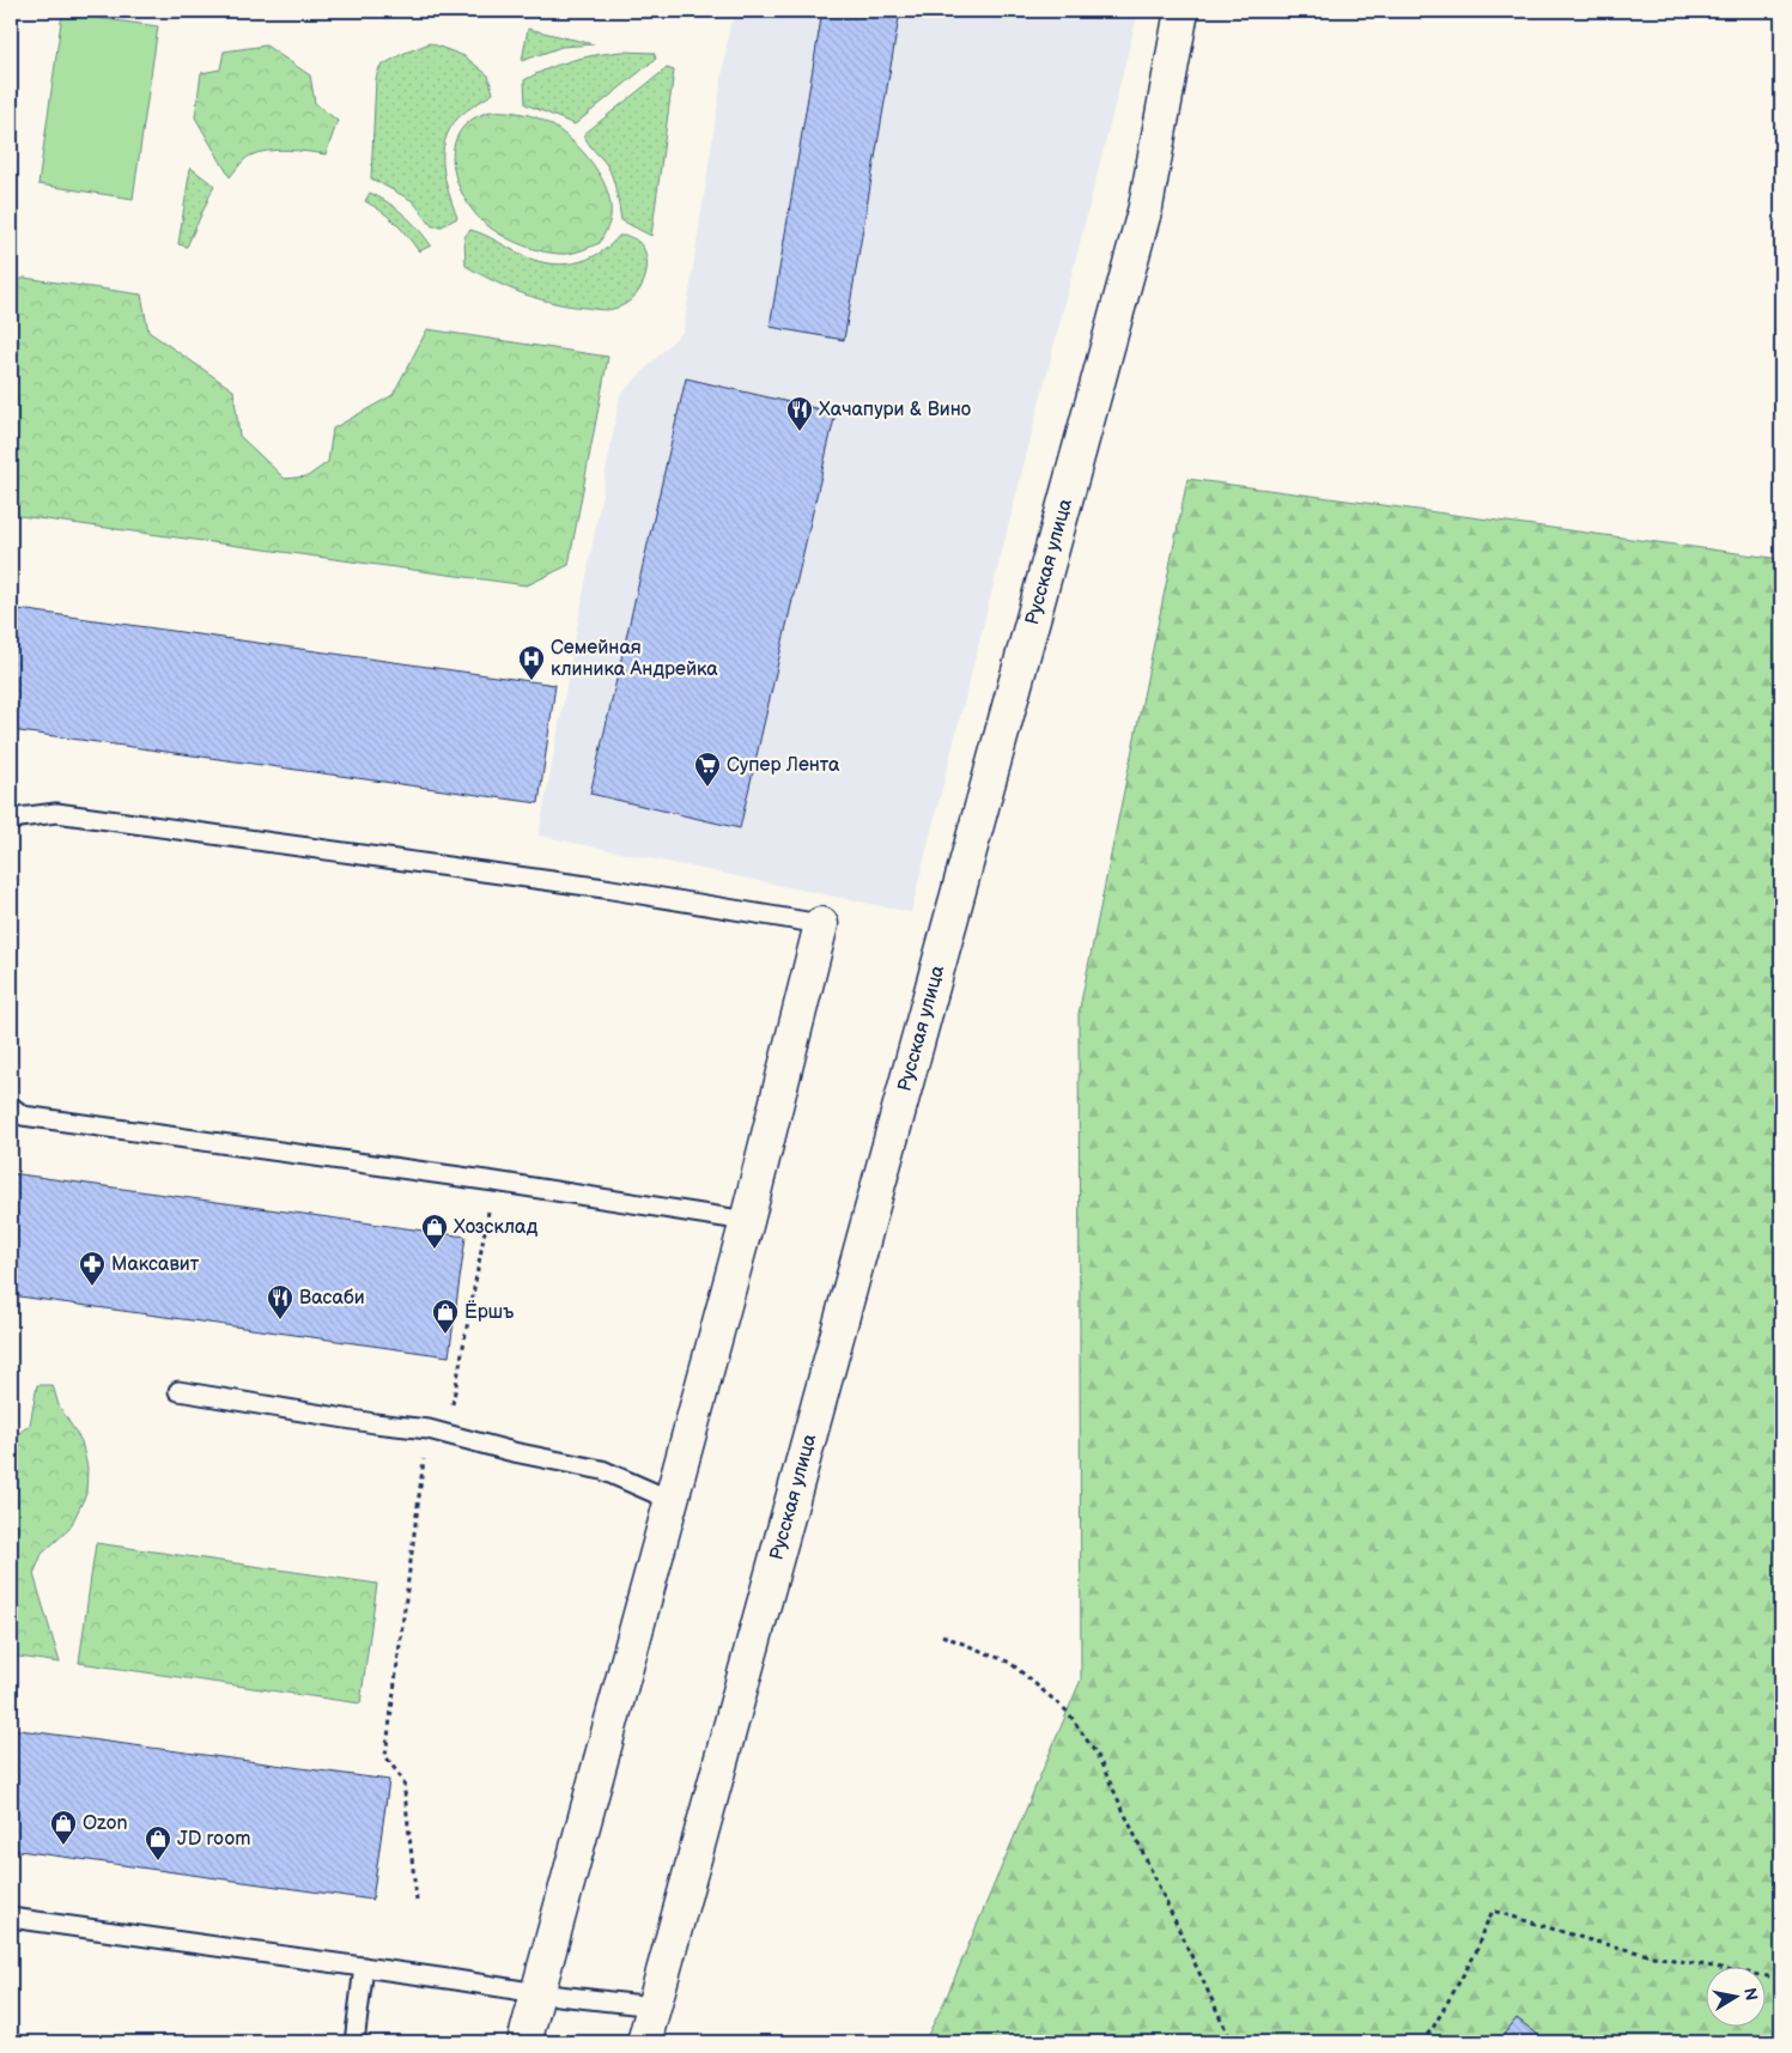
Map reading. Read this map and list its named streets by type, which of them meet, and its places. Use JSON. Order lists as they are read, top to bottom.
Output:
{
  "streets": {
    "street": ["Русская улица"]
  },
  "places": {
    "restaurant": ["Хачапури & Вино", "Васаби"],
    "hospital": ["Семейная клиника Андрейка"],
    "supermarket": ["Супер Лента"],
    "shop": [
      "Хозсклад",
      "Ёршъ",
      "Ozon",
      "JD room"
    ],
    "pharmacy": ["Максавит"]
  },
  "north": "right"
}
